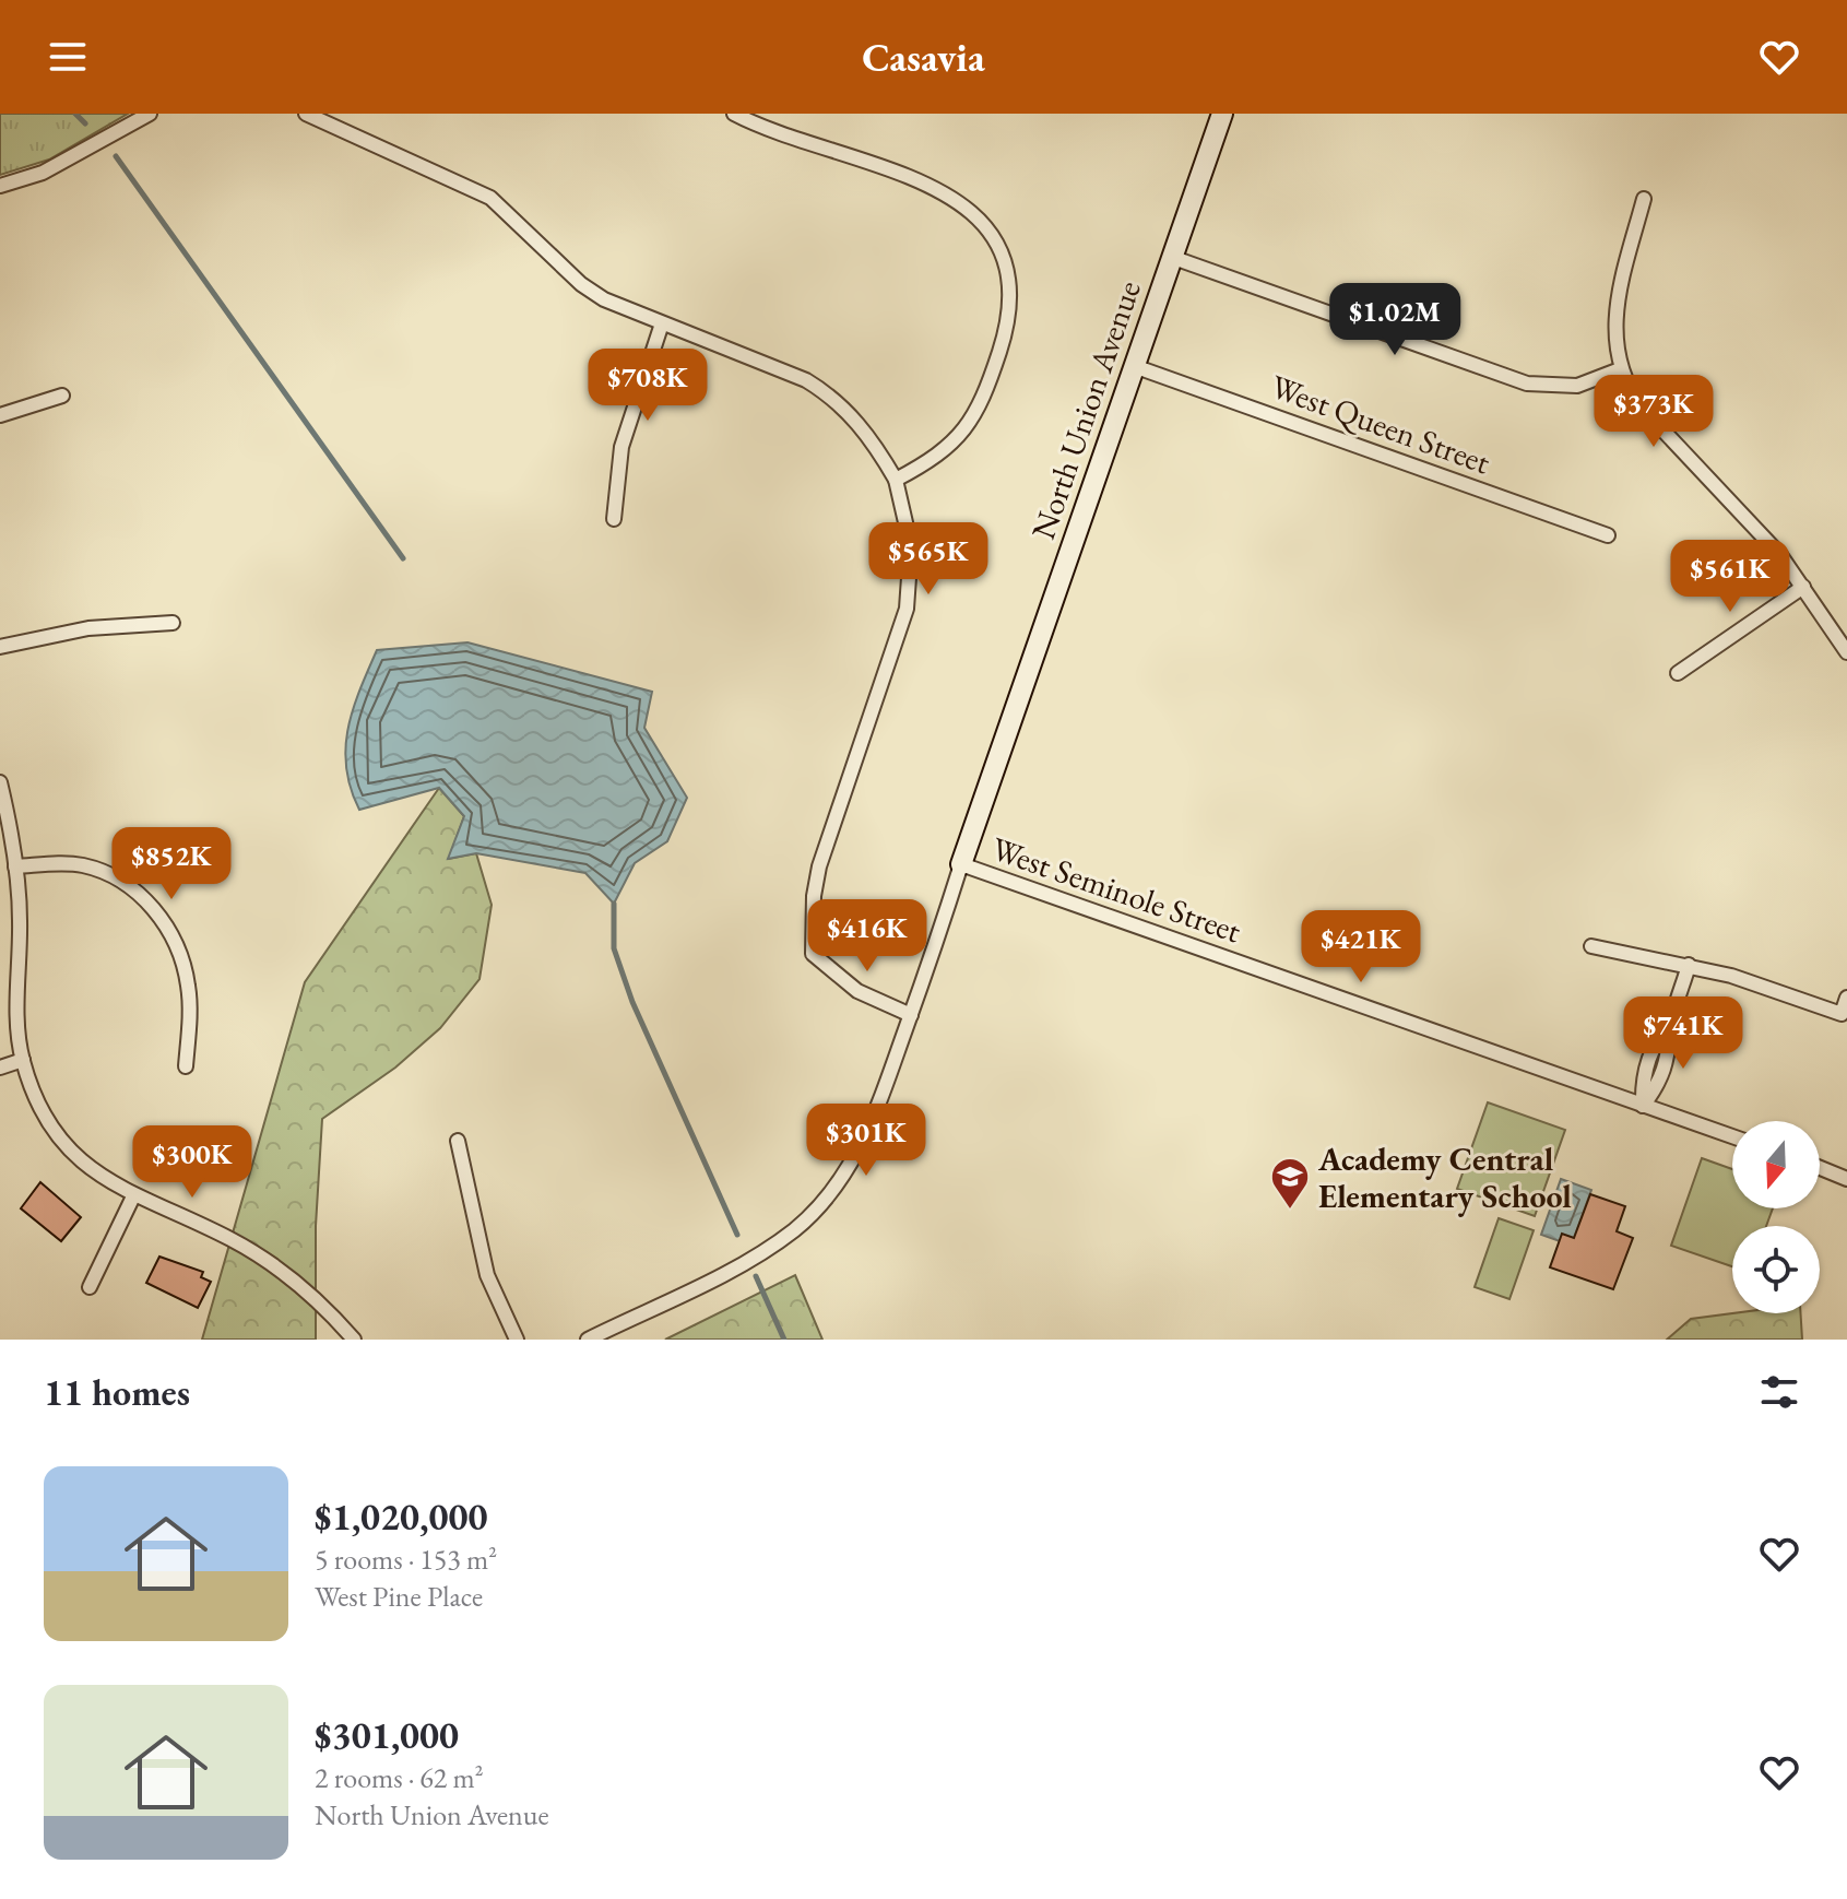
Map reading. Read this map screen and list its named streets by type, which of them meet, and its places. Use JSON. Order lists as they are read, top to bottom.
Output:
{
  "streets": {
    "street": ["North Union Avenue", "West Queen Street", "West Seminole Street"]
  },
  "crossings": [
    ["North Union Avenue", "West Queen Street"],
    ["North Union Avenue", "West Seminole Street"]
  ],
  "places": {
    "school or university": ["Academy Central Elementary School"]
  },
  "north": "bottom",
  "page": {
    "header": "Casavia",
    "price": [
      "$1.02M",
      "$708K",
      "$373K",
      "$565K",
      "$561K",
      "$852K",
      "$416K",
      "$421K",
      "$741K",
      "$301K",
      "$300K"
    ],
    "heading": "11 homes",
    "list": [
      {
        "name": "$1,020,000",
        "note": "5 rooms · 153 m² · West Pine Place"
      },
      {
        "name": "$301,000",
        "note": "2 rooms · 62 m² · North Union Avenue"
      }
    ]
  }
}
